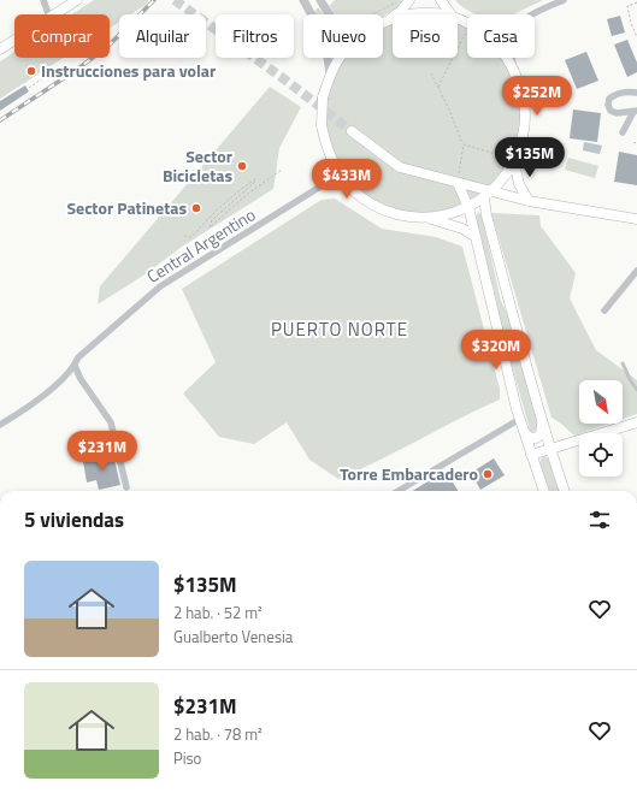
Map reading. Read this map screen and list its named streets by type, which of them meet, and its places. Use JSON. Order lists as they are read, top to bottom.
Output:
{
  "streets": {
    "street": ["Central Argentino"]
  },
  "districts": ["PUERTO NORTE"],
  "places": [
    "Instrucciones para volar",
    "Sector Bicicletas",
    "Sector Patinetas",
    "Torre Embarcadero"
  ],
  "north": "bottom right",
  "page": {
    "chip": [
      "Comprar",
      "Alquilar",
      "Filtros",
      "Nuevo",
      "Piso",
      "Casa"
    ],
    "price": [
      "$252M",
      "$135M",
      "$433M",
      "$320M",
      "$231M"
    ],
    "heading": "5 viviendas",
    "list": [
      {
        "name": "$135M",
        "note": "2 hab. · 52 m² · Gualberto Venesia"
      },
      {
        "name": "$231M",
        "note": "2 hab. · 78 m² · Piso"
      }
    ]
  }
}
